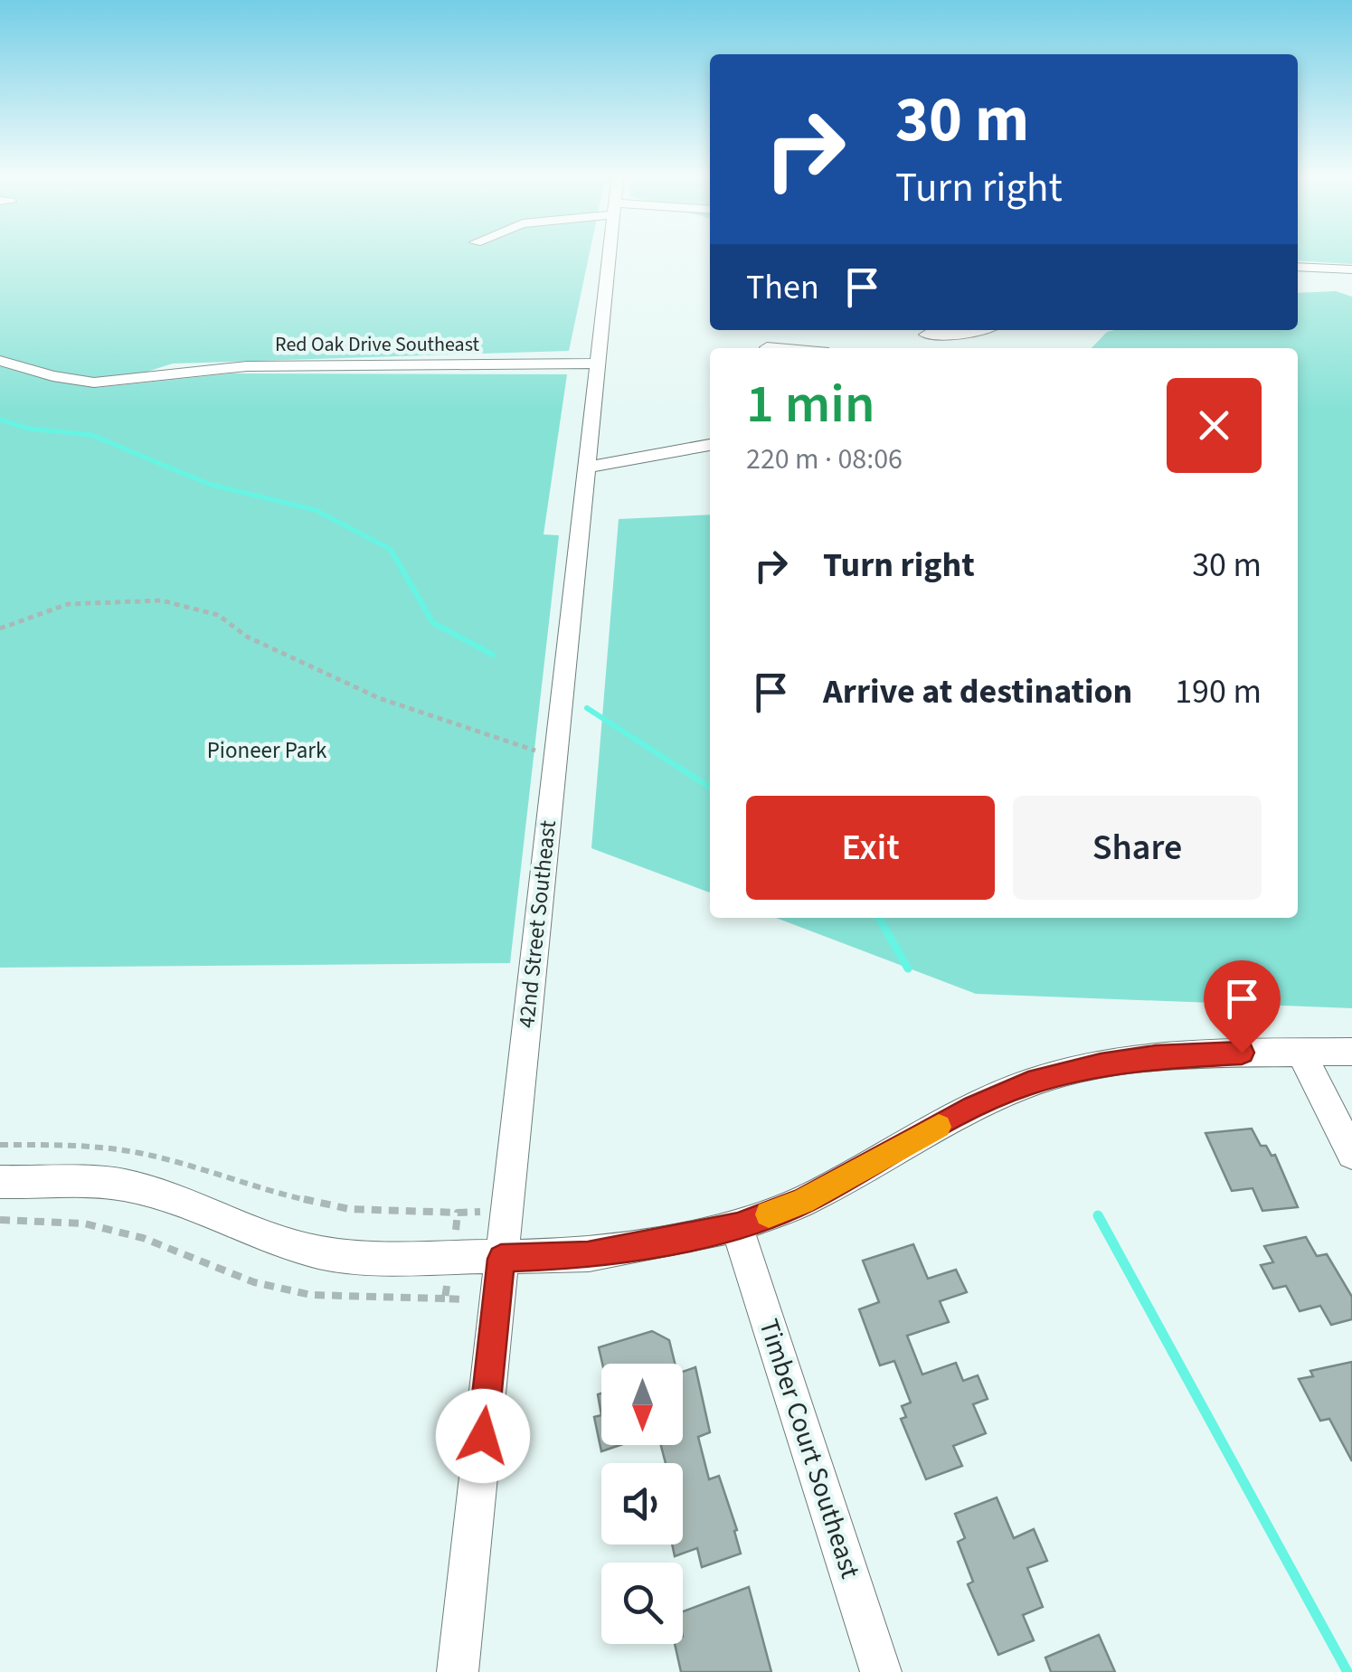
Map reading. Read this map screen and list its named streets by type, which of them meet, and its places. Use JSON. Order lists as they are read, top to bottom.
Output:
{
  "streets": {
    "street": ["Red Oak Drive Southeast", "42nd Street Southeast", "Timber Court Southeast"]
  },
  "crossings": [
    ["Red Oak Drive Southeast", "42nd Street Southeast"]
  ],
  "parks": ["Pioneer Park"],
  "north": "bottom",
  "page": {
    "turn": ["30 m", "Turn right"],
    "then": "Then",
    "heading": ["1 min", "220 m · 08:06"],
    "list": [
      {
        "name": "Turn right",
        "value": "30 m"
      },
      {
        "name": "Arrive at destination",
        "value": "190 m"
      }
    ],
    "buttons": ["Exit", "Share"]
  }
}
